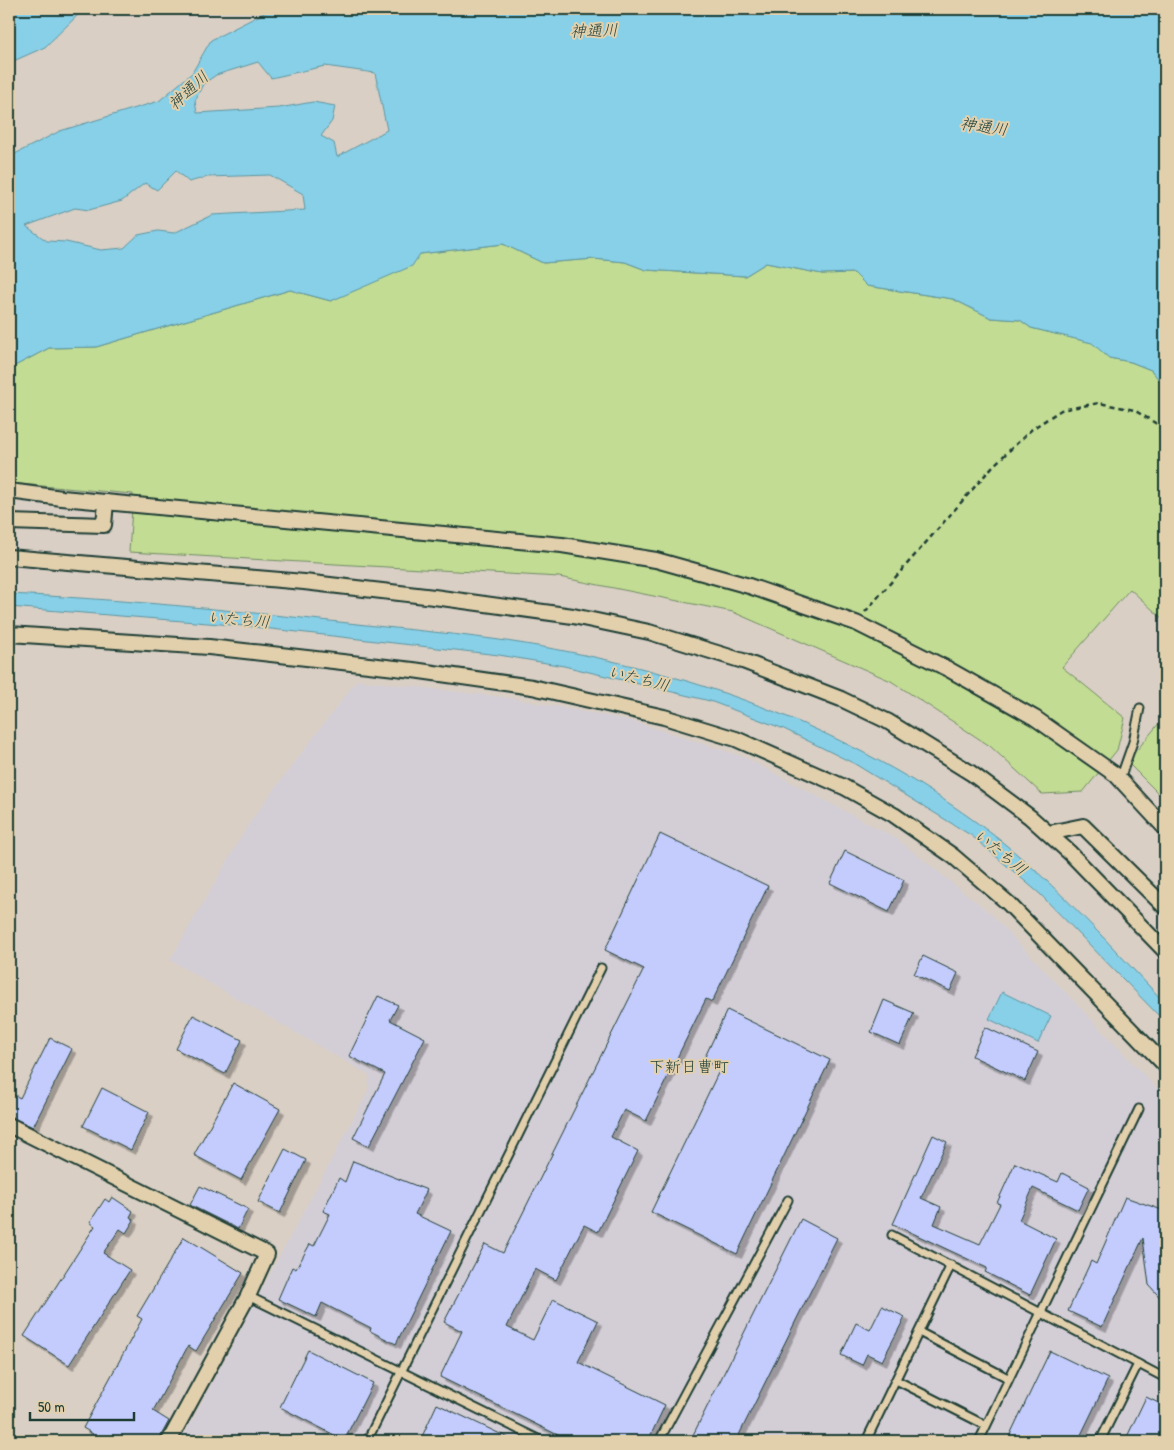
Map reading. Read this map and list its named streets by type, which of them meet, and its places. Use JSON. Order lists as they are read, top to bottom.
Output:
{
  "districts": ["下新日曹町"],
  "water": ["神通川", "いたち川"],
  "scale_bar": "50 m"
}
